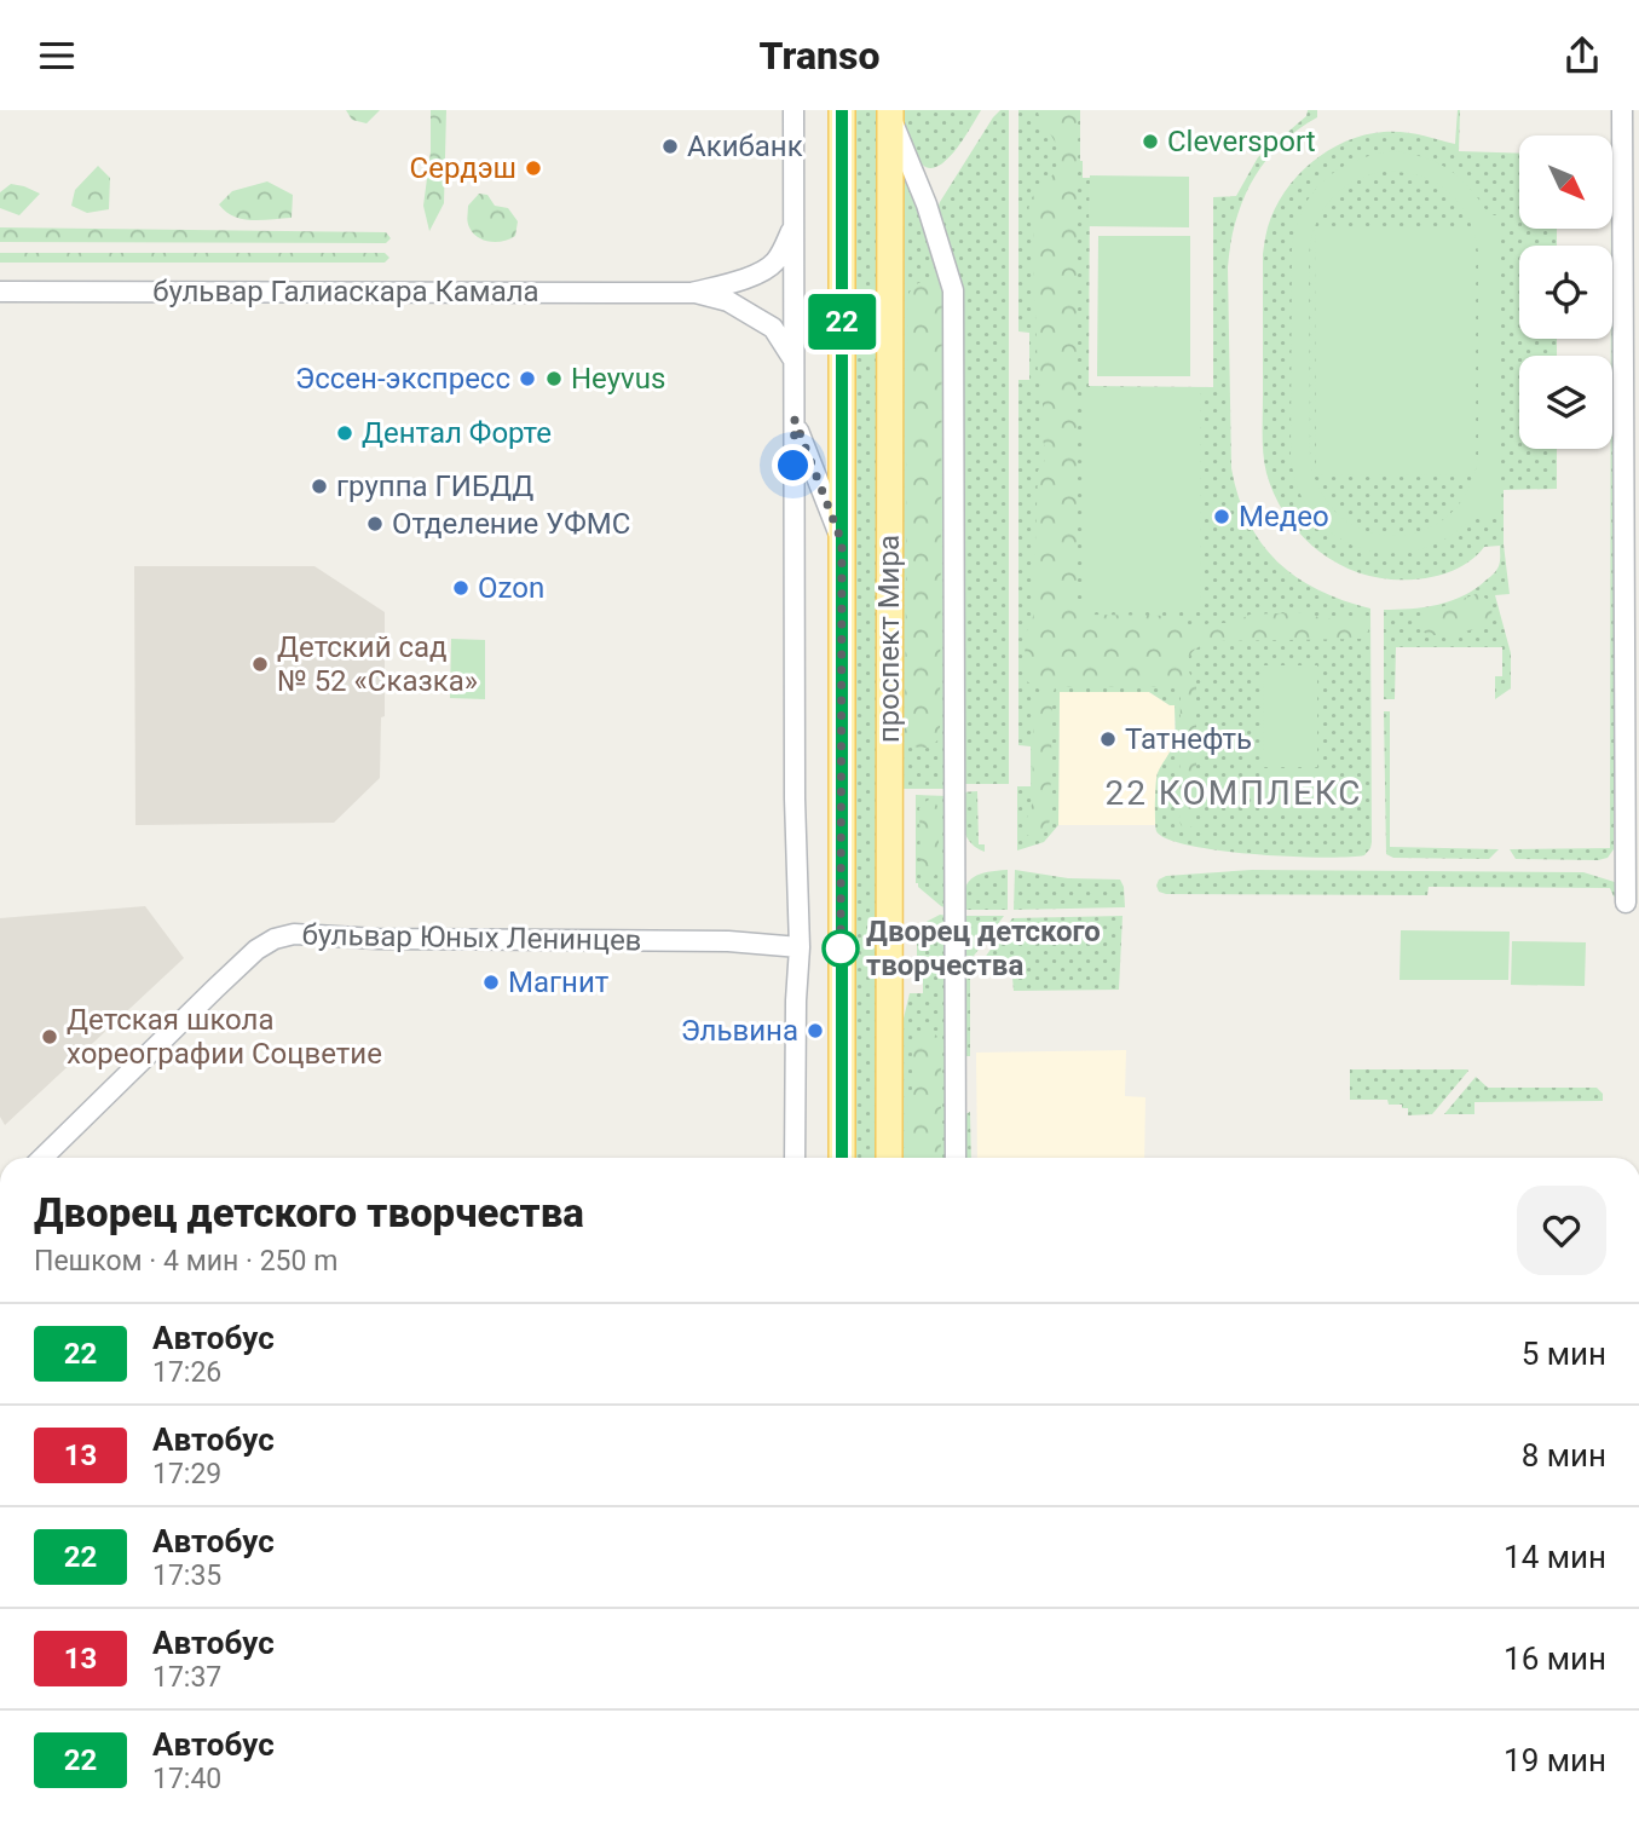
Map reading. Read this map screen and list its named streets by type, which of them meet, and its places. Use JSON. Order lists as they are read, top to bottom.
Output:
{
  "streets": {
    "main road": ["проспект Мира"],
    "street": ["бульвар Галиаскара Камала", "бульвар Юных Ленинцев"]
  },
  "districts": ["22 КОМПЛЕКС"],
  "places": [
    "Cleversport",
    "Акибанк",
    "Сердэш",
    "Эссен-экспресс",
    "Heyvus",
    "Дентал Форте",
    "группа ГИБДД",
    "Медео",
    "Отделение УФМС",
    "Ozon",
    "Детский сад № 52 «Сказка»",
    "Татнефть",
    "Дворец детского творчества",
    "Магнит",
    "Эльвина",
    "Детская школа хореографии Соцветие"
  ],
  "lines": ["bus line 22"],
  "north": "bottom right",
  "page": {
    "header": "Transo",
    "on_map": "22",
    "heading": ["Дворец детского творчества", "Пешком · 4 мин · 250 m"],
    "list": [
      {
        "mark": "22",
        "name": "Автобус",
        "note": "17:26",
        "value": "5 мин"
      },
      {
        "mark": "13",
        "name": "Автобус",
        "note": "17:29",
        "value": "8 мин"
      },
      {
        "mark": "22",
        "name": "Автобус",
        "note": "17:35",
        "value": "14 мин"
      },
      {
        "mark": "13",
        "name": "Автобус",
        "note": "17:37",
        "value": "16 мин"
      },
      {
        "mark": "22",
        "name": "Автобус",
        "note": "17:40",
        "value": "19 мин"
      }
    ]
  }
}
